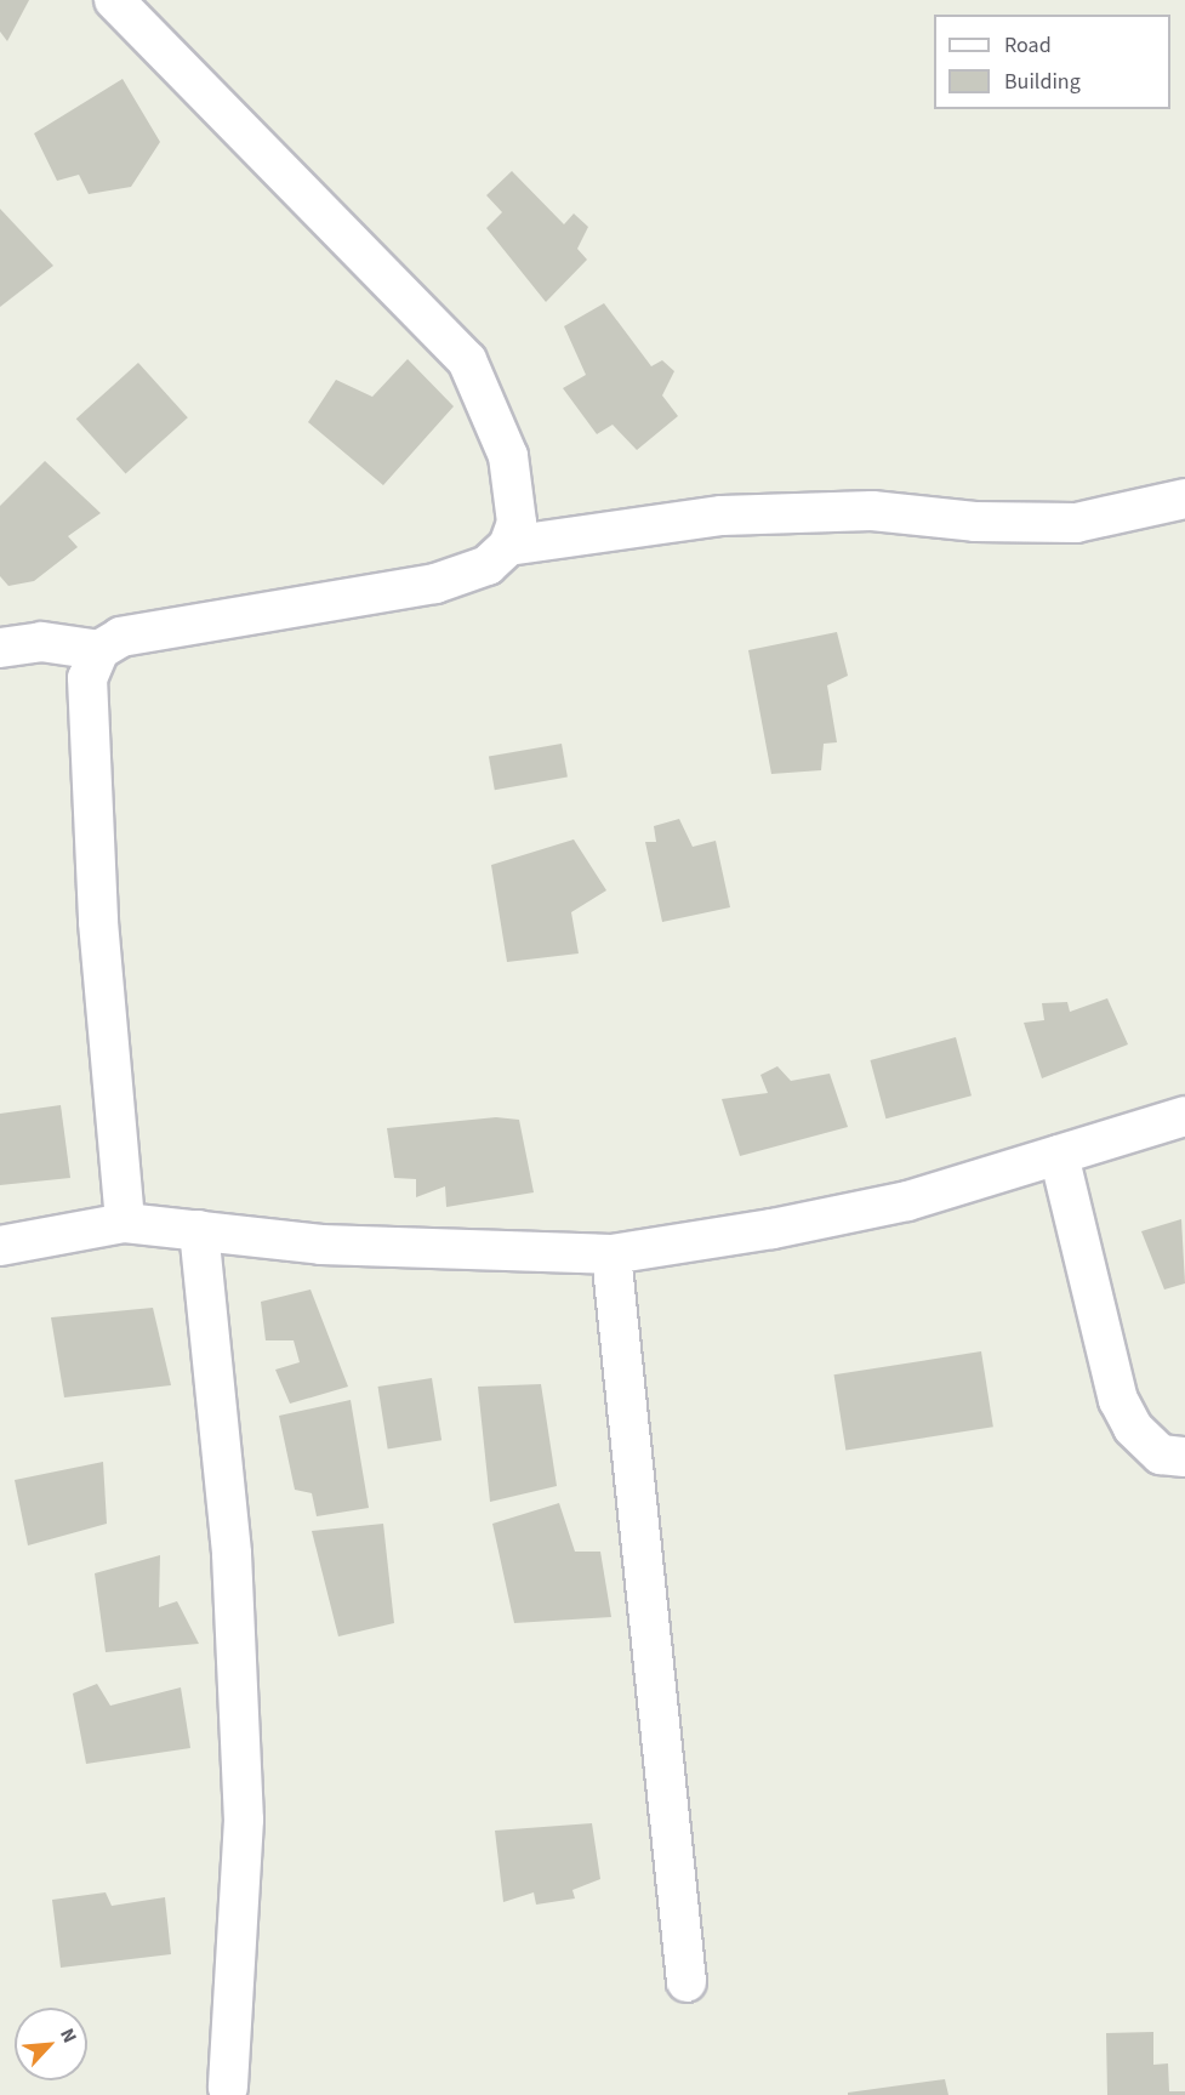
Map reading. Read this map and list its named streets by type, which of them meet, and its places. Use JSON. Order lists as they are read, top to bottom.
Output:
{
  "legend": ["Road", "Building"],
  "north": "top right"
}
